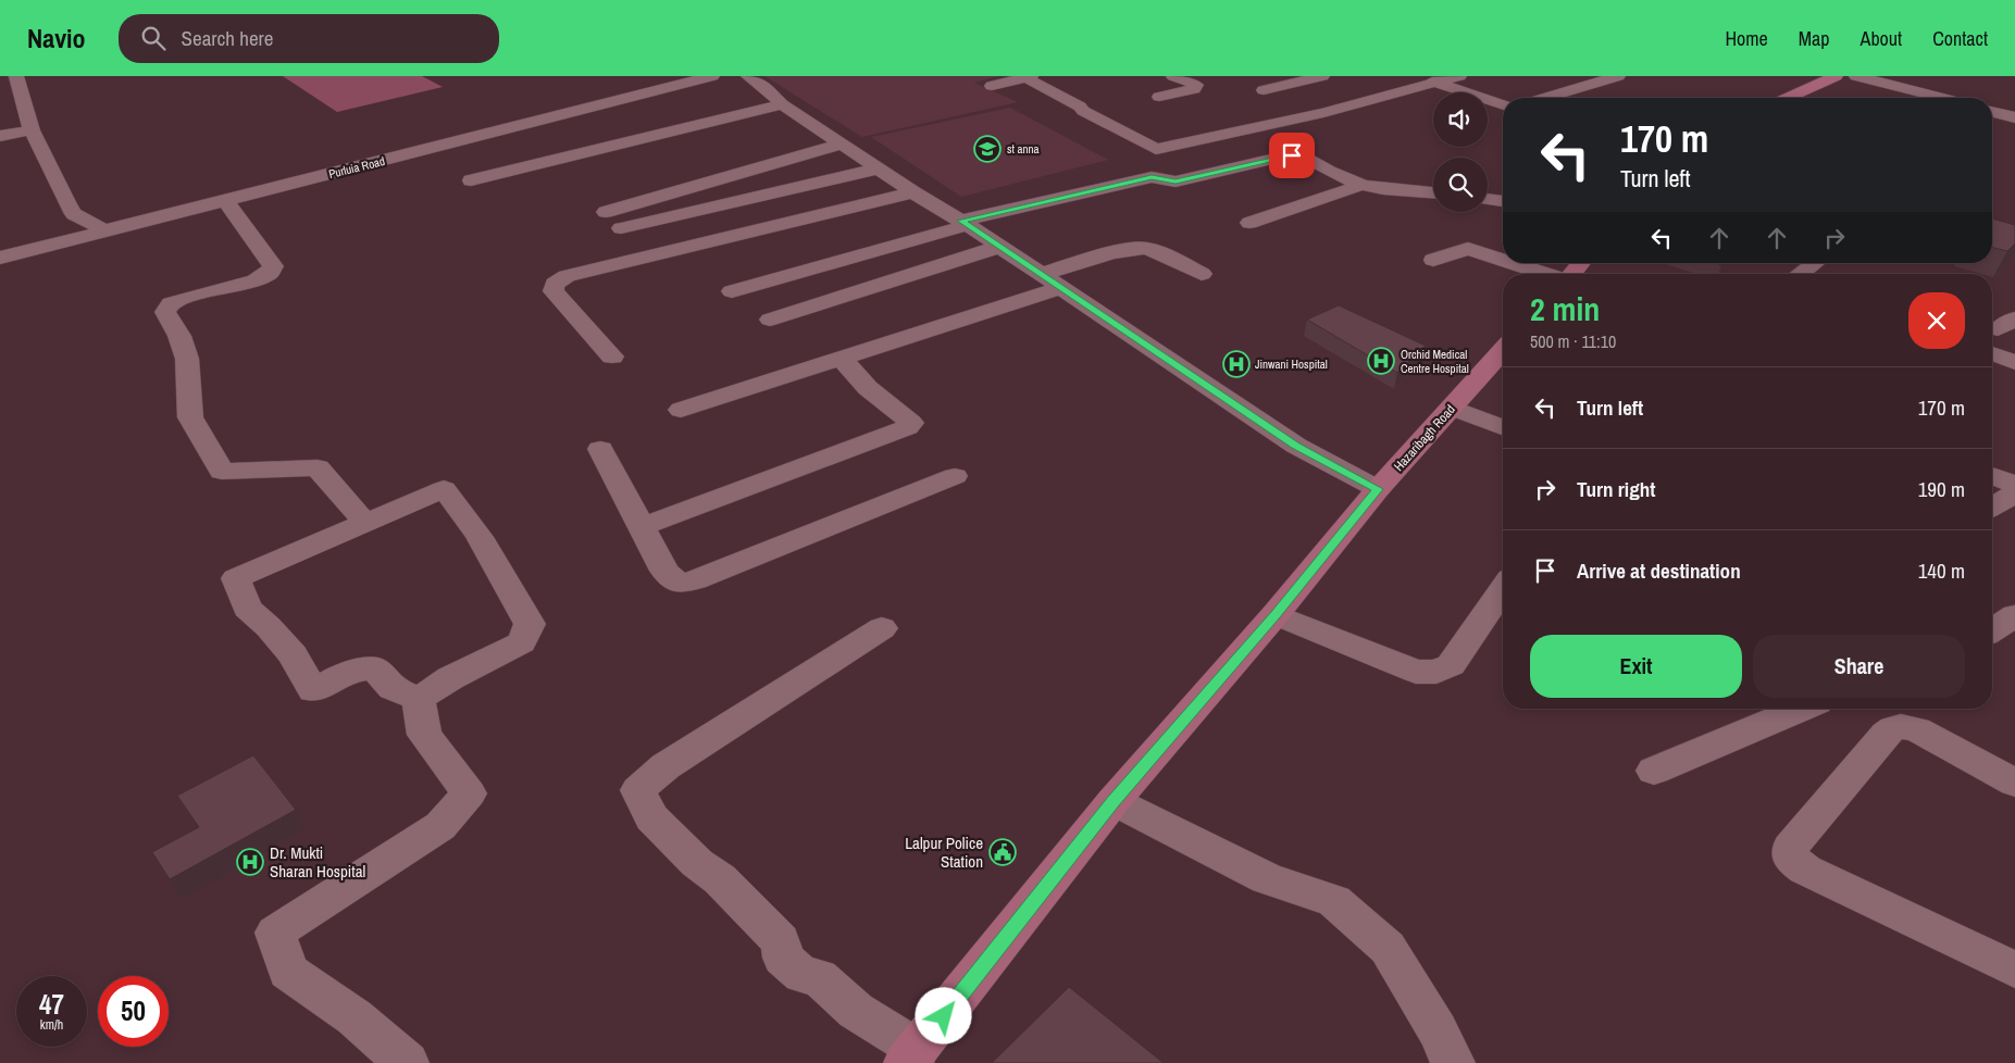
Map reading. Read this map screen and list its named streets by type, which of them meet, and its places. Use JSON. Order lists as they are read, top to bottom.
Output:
{
  "streets": {
    "main road": ["Hazaribagh Road"],
    "street": ["Purluia Road"]
  },
  "places": {
    "school or university": ["st anna"],
    "hospital": ["Orchid Medical Centre Hospital", "Jinwani Hospital", "Dr. Mukti Sharan Hospital"],
    "public building": ["Lalpur Police Station"]
  },
  "page": {
    "header": "Navio",
    "search": "Search here",
    "nav": [
      "Home",
      "Map",
      "About",
      "Contact"
    ],
    "turn": ["170 m", "Turn left"],
    "heading": ["2 min", "500 m · 11:10"],
    "list": [
      {
        "name": "Turn left",
        "value": "170 m"
      },
      {
        "name": "Turn right",
        "value": "190 m"
      },
      {
        "name": "Arrive at destination",
        "value": "140 m"
      }
    ],
    "buttons": ["Exit", "Share"],
    "speed": "47 km/h",
    "limit": "50"
  }
}
